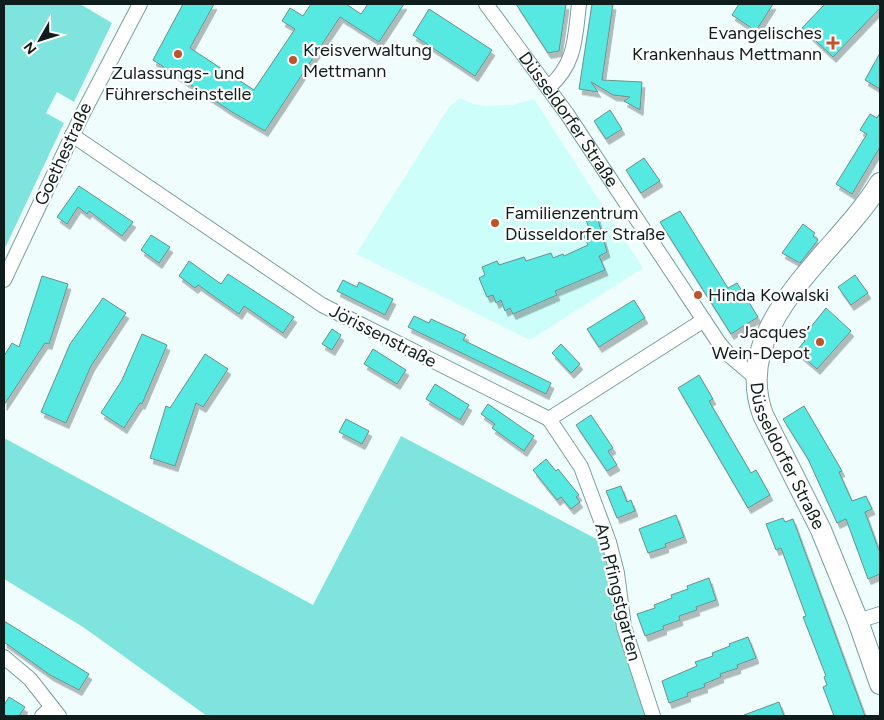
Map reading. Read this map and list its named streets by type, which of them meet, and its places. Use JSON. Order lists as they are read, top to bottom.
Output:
{
  "streets": {
    "street": [
      "Düsseldorfer Straße",
      "Goethestraße",
      "Jörissenstraße",
      "Am Pfingstgarten"
    ]
  },
  "crossings": [
    ["Goethestraße", "Jörissenstraße"],
    ["Jörissenstraße", "Am Pfingstgarten"]
  ],
  "places": {
    "health": ["Evangelisches Krankenhaus Mettmann"],
    "other": [
      "Zulassungs- und Führerscheinstelle",
      "Kreisverwaltung Mettmann",
      "Familienzentrum Düsseldorfer Straße",
      "Hinda Kowalski",
      "Jacques’ Wein-Depot"
    ]
  },
  "north": "bottom left"
}
